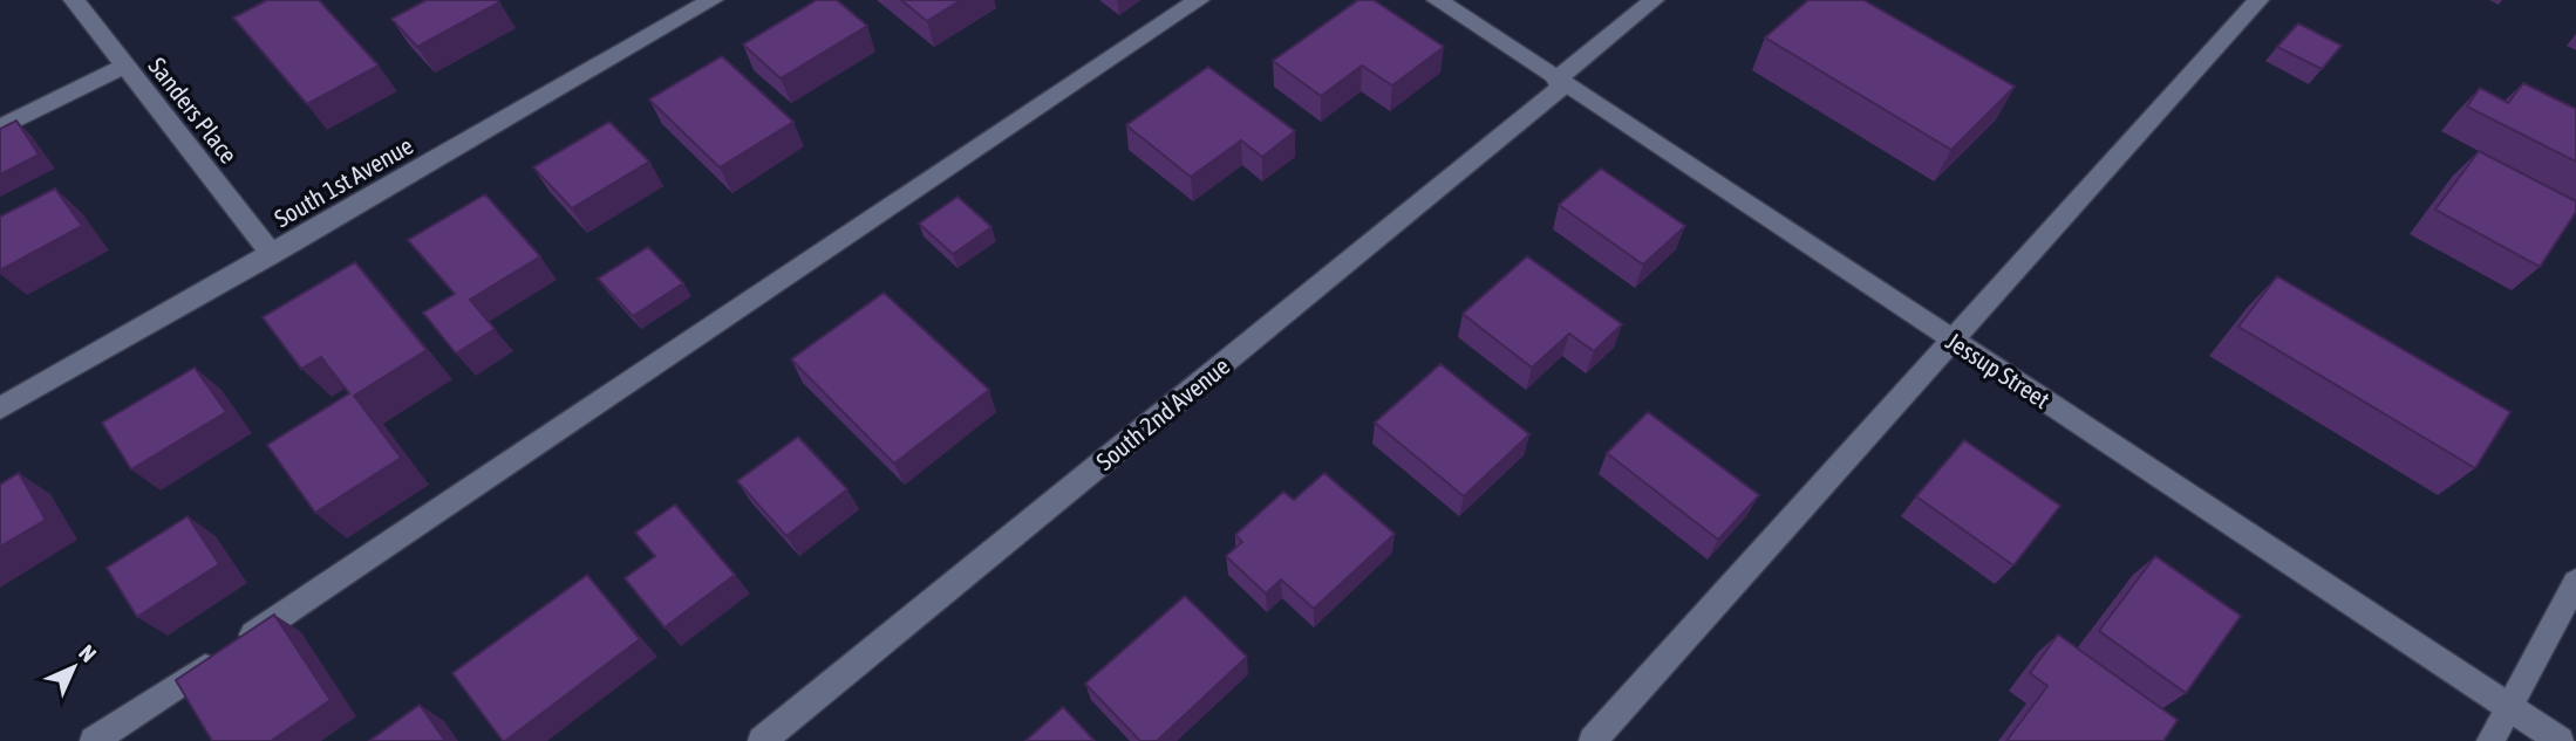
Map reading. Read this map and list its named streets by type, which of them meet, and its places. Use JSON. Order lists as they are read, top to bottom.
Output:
{
  "streets": {
    "street": [
      "Sanders Place",
      "South 1st Avenue",
      "Jessup Street",
      "South 2nd Avenue"
    ]
  },
  "crossings": [
    ["Sanders Place", "South 1st Avenue"],
    ["Jessup Street", "South 2nd Avenue"]
  ],
  "north": "top right"
}
